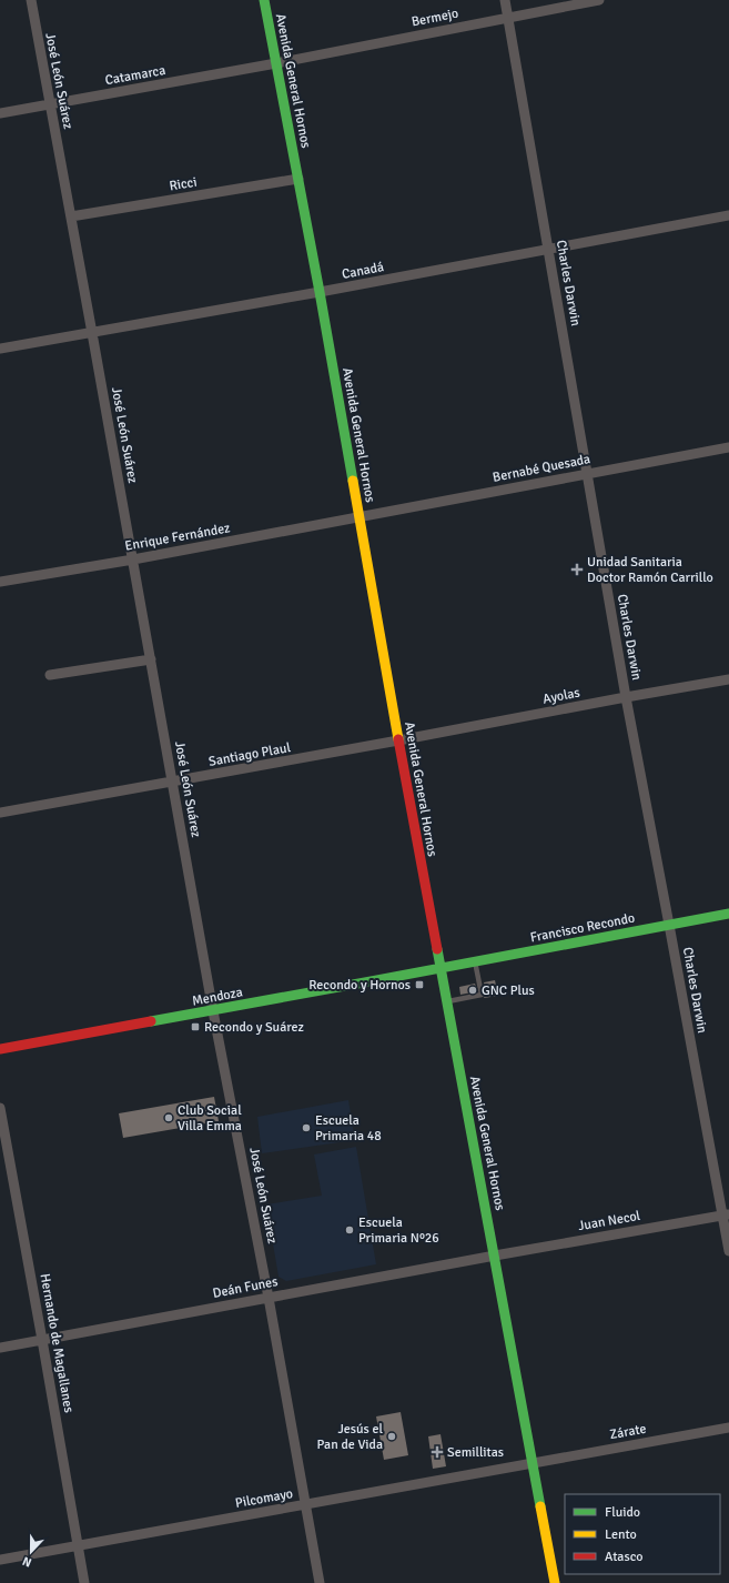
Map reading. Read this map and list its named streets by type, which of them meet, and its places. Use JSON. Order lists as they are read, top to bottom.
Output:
{
  "streets": {
    "street": [
      "Bermejo",
      "Catamarca",
      "José León Suárez",
      "Avenida General Hornos",
      "Ricci",
      "Canadá",
      "Charles Darwin",
      "Bernabé Quesada",
      "Enrique Fernández",
      "Ayolas",
      "Santiago Plaul",
      "Francisco Recondo",
      "Mendoza",
      "Juan Necol",
      "Deán Funes",
      "Hernando de Magallanes",
      "Zárate",
      "Pilcomayo"
    ]
  },
  "crossings": [
    ["Bermejo", "Catamarca"],
    ["Bermejo", "Avenida General Hornos"],
    ["Bermejo", "Charles Darwin"],
    ["Catamarca", "José León Suárez"],
    ["Catamarca", "Avenida General Hornos"],
    ["José León Suárez", "Ricci"],
    ["José León Suárez", "Canadá"],
    ["José León Suárez", "Enrique Fernández"],
    ["José León Suárez", "Santiago Plaul"],
    ["José León Suárez", "Mendoza"],
    ["José León Suárez", "Deán Funes"],
    ["José León Suárez", "Pilcomayo"],
    ["Avenida General Hornos", "Ricci"],
    ["Avenida General Hornos", "Canadá"],
    ["Avenida General Hornos", "Bernabé Quesada"],
    ["Avenida General Hornos", "Enrique Fernández"],
    ["Avenida General Hornos", "Ayolas"],
    ["Avenida General Hornos", "Santiago Plaul"],
    ["Avenida General Hornos", "Francisco Recondo"],
    ["Avenida General Hornos", "Mendoza"],
    ["Avenida General Hornos", "Juan Necol"],
    ["Avenida General Hornos", "Deán Funes"],
    ["Avenida General Hornos", "Zárate"],
    ["Avenida General Hornos", "Pilcomayo"],
    ["Canadá", "Charles Darwin"],
    ["Charles Darwin", "Bernabé Quesada"],
    ["Charles Darwin", "Ayolas"],
    ["Charles Darwin", "Francisco Recondo"],
    ["Charles Darwin", "Juan Necol"],
    ["Bernabé Quesada", "Enrique Fernández"],
    ["Ayolas", "Santiago Plaul"],
    ["Francisco Recondo", "Mendoza"],
    ["Juan Necol", "Deán Funes"],
    ["Deán Funes", "Hernando de Magallanes"],
    ["Hernando de Magallanes", "Pilcomayo"],
    ["Zárate", "Pilcomayo"]
  ],
  "places": {
    "health": ["Unidad Sanitaria Doctor Ramón Carrillo", "Semillitas"],
    "transit": ["Recondo y Hornos", "Recondo y Suárez"],
    "other": [
      "GNC Plus",
      "Club Social Villa Emma",
      "Escuela Primaria 48",
      "Escuela Primaria Nº26",
      "Jesús el Pan de Vida"
    ]
  },
  "legend": ["Fluido", "Lento", "Atasco"],
  "north": "bottom"
}
